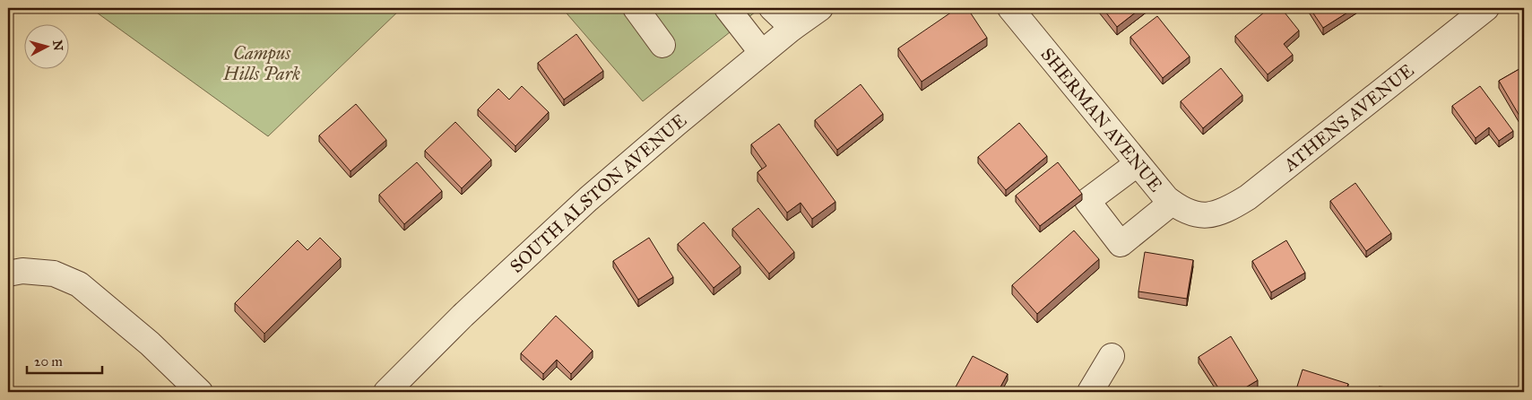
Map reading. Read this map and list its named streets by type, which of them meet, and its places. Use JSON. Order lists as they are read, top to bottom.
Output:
{
  "streets": {
    "street": ["ATHENS AVENUE", "SHERMAN AVENUE", "SOUTH ALSTON AVENUE"]
  },
  "crossings": [
    ["ATHENS AVENUE", "SHERMAN AVENUE"]
  ],
  "parks": ["Campus Hills Park"],
  "scale_bar": "20 m",
  "north": "right"
}
